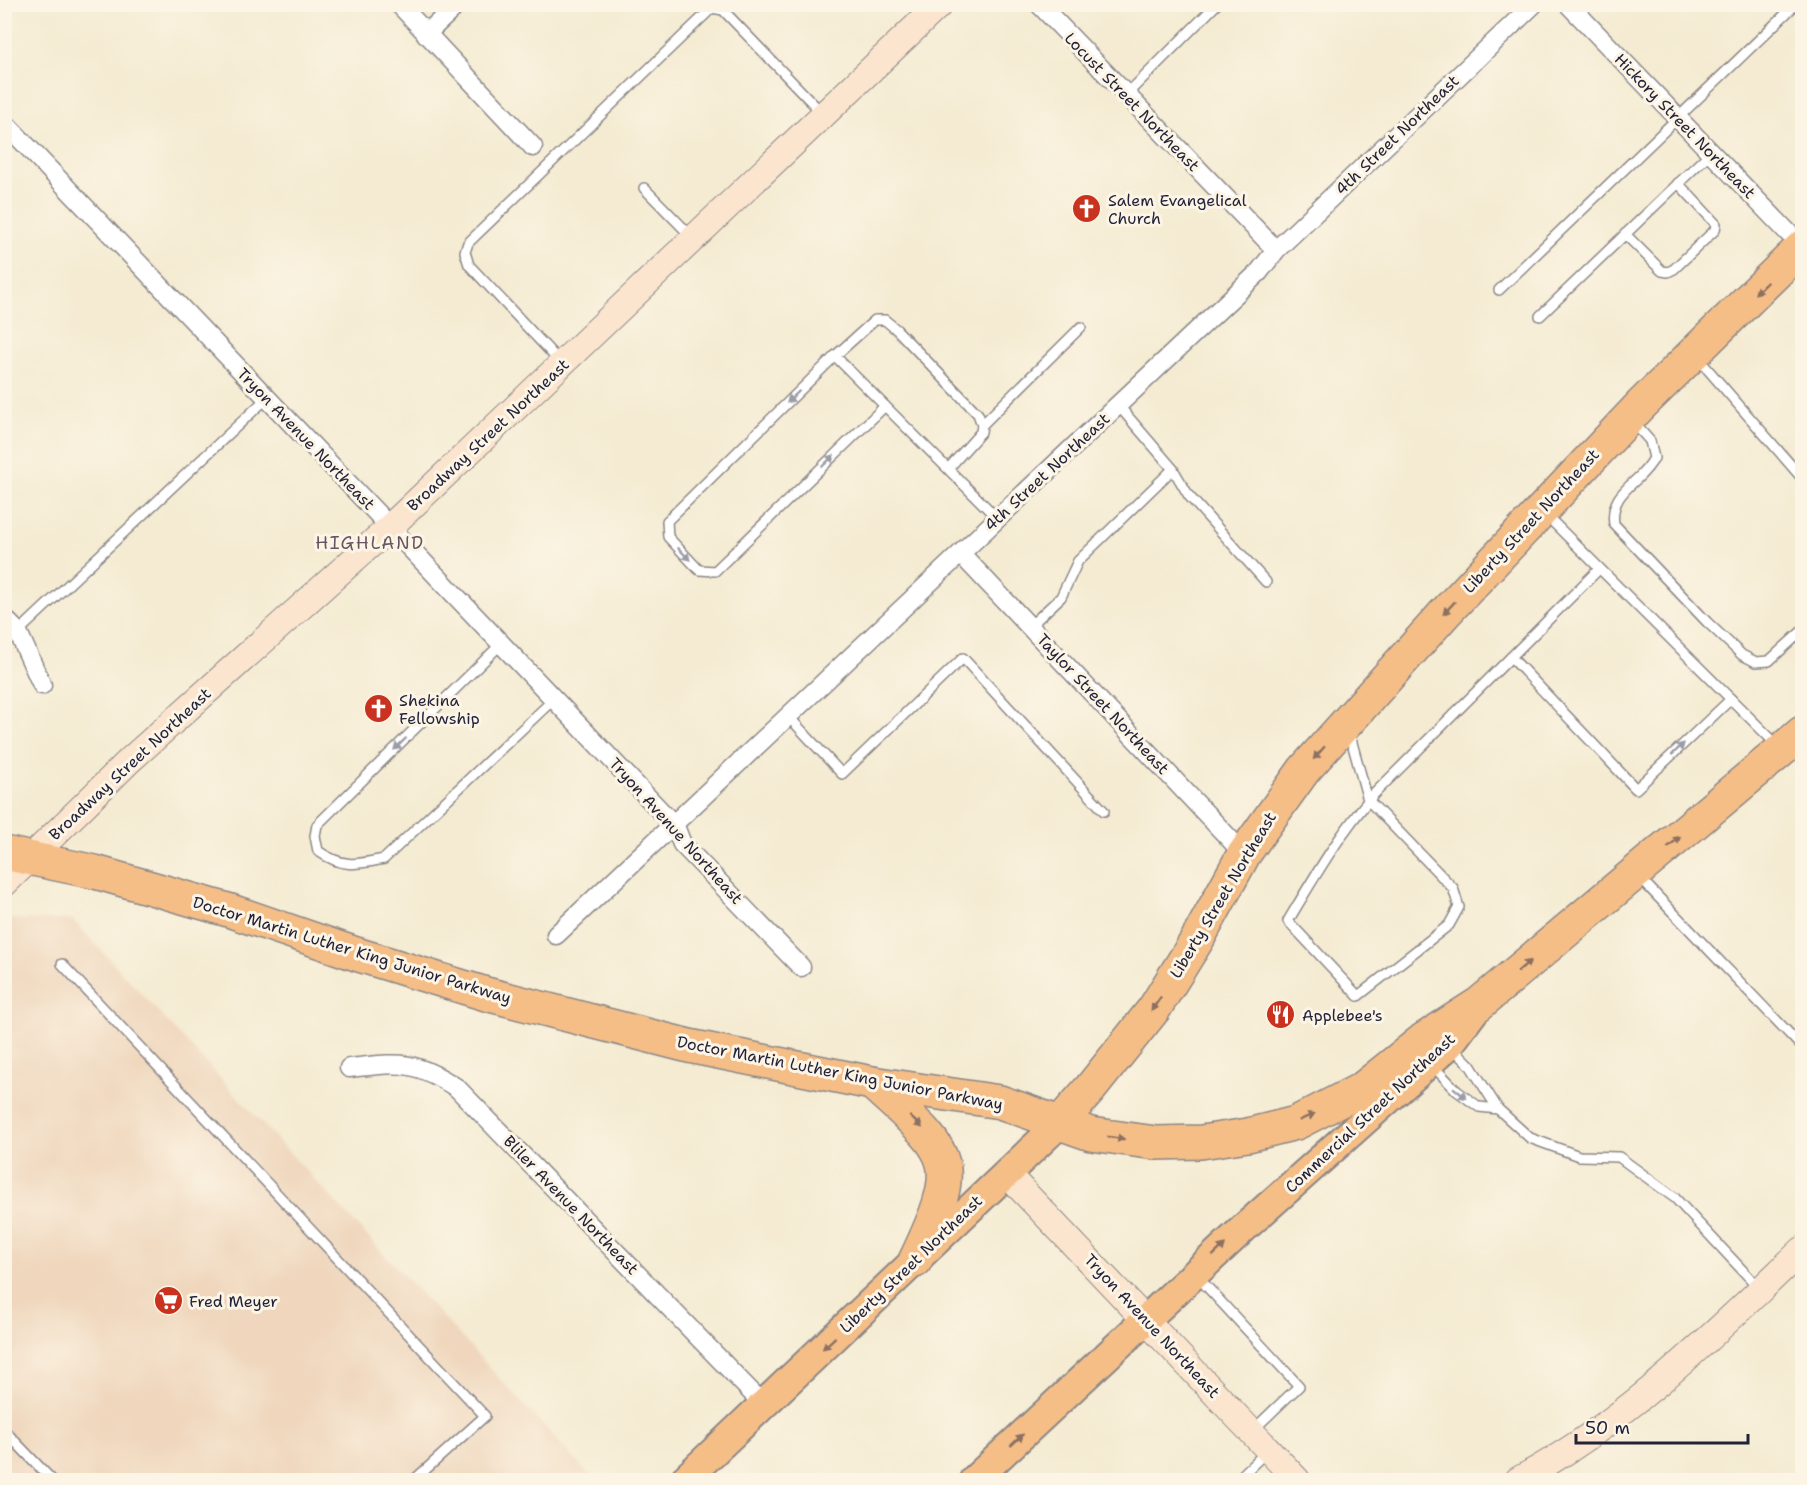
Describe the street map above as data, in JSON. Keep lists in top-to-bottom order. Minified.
{"streets":{"highway":["Liberty Street Northeast","Doctor Martin Luther King Junior Parkway","Commercial Street Northeast"],"main road":["Broadway Street Northeast","Tryon Avenue Northeast"],"street":["Locust Street Northeast","Hickory Street Northeast","4th Street Northeast","Taylor Street Northeast","Bliler Avenue Northeast"]},"crossings":[["Locust Street Northeast","4th Street Northeast"],["Hickory Street Northeast","Liberty Street Northeast"],["4th Street Northeast","Tryon Avenue Northeast"],["4th Street Northeast","Taylor Street Northeast"],["Broadway Street Northeast","Tryon Avenue Northeast"],["Broadway Street Northeast","Doctor Martin Luther King Junior Parkway"],["Tryon Avenue Northeast","Liberty Street Northeast"],["Tryon Avenue Northeast","Commercial Street Northeast"],["Liberty Street Northeast","Taylor Street Northeast"],["Liberty Street Northeast","Doctor Martin Luther King Junior Parkway"],["Liberty Street Northeast","Bliler Avenue Northeast"],["Doctor Martin Luther King Junior Parkway","Commercial Street Northeast"]],"one_way":["Liberty Street Northeast","Commercial Street Northeast"],"districts":["HIGHLAND"],"places":{"church":["Salem Evangelical Church","Shekina Fellowship"],"restaurant":["Applebee's"],"supermarket":["Fred Meyer"]},"scale_bar":"50 m"}
